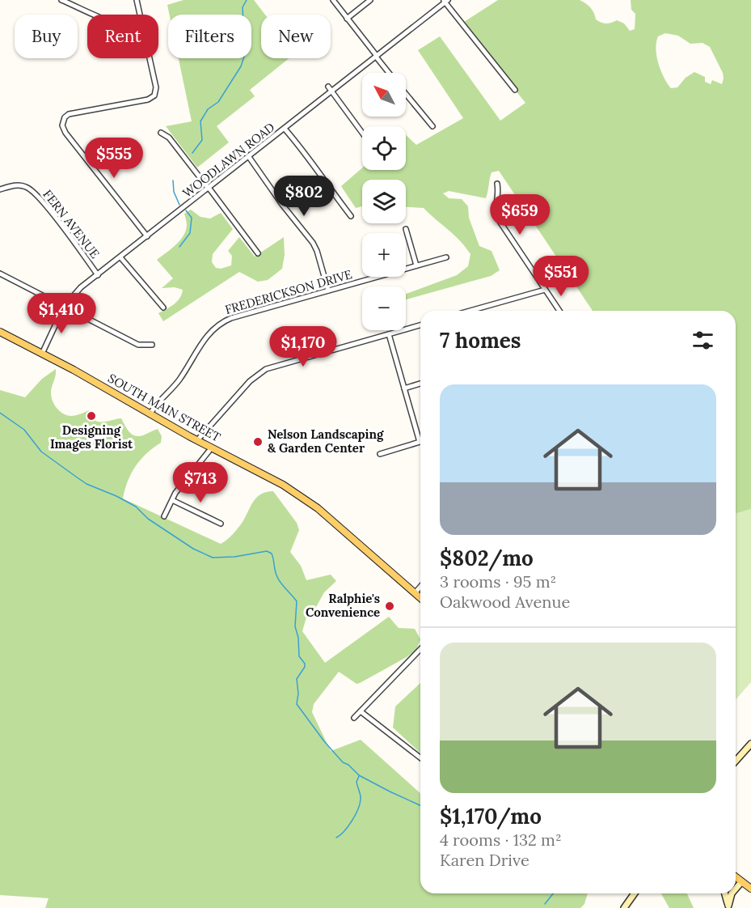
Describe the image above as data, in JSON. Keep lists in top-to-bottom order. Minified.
{"streets":{"main road":["SOUTH MAIN STREET"],"street":["WOODLAWN ROAD","FERN AVENUE","FREDERICKSON DRIVE"]},"crossings":[["WOODLAWN ROAD","FERN AVENUE"],["WOODLAWN ROAD","SOUTH MAIN STREET"],["FREDERICKSON DRIVE","SOUTH MAIN STREET"]],"places":["Designing Images Florist","Nelson Landscaping & Garden Center","Ralphie's Convenience"],"north":"top left","page":{"chip":["Buy","Rent","Filters","New"],"map_buttons":["+","−"],"price":["$555","$802","$659","$551","$1,410","$1,170","$713"],"heading":"7 homes","list":[{"name":"$802/mo","note":"3 rooms · 95 m² · Oakwood Avenue"},{"name":"$1,170/mo","note":"4 rooms · 132 m² · Karen Drive"}]}}
